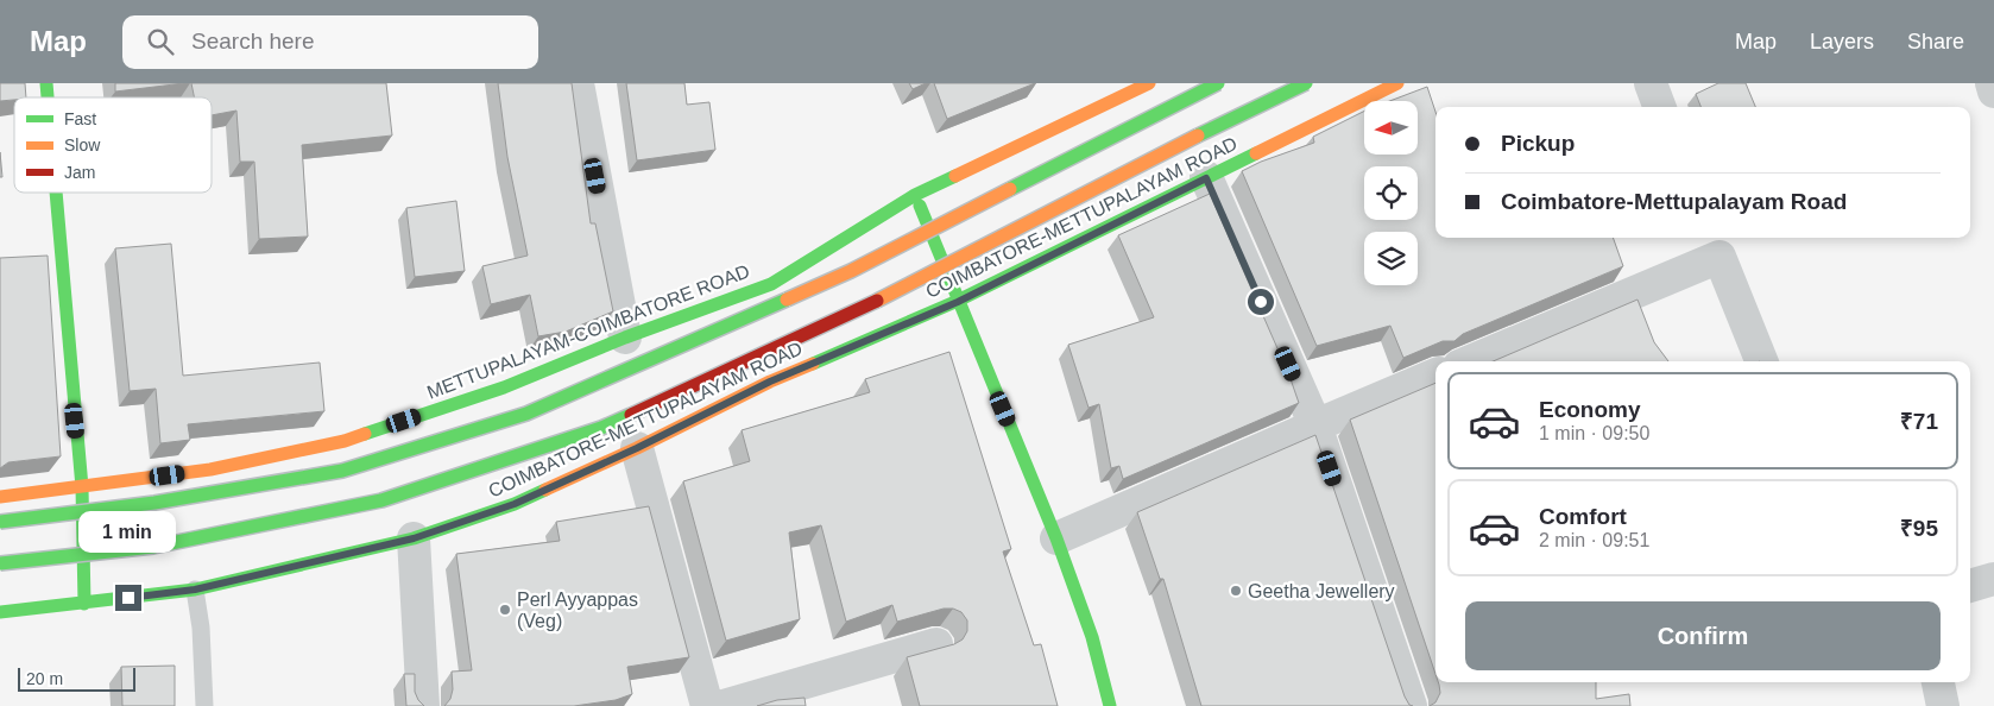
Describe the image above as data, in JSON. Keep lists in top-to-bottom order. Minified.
{"streets":{"main road":["COIMBATORE-METTUPALAYAM ROAD","METTUPALAYAM-COIMBATORE ROAD"]},"places":["Geetha Jewellery","Perl Ayyappas (Veg)"],"legend":["Fast","Slow","Jam"],"scale_bar":"20 m","north":"left","page":{"header":"Map","search":"Search here","nav":["Map","Layers","Share"],"banner":["Pickup","Coimbatore-Mettupalayam Road"],"list":[{"name":"Economy","note":"1 min · 09:50","value":"₹71"},{"name":"Comfort","note":"2 min · 09:51","value":"₹95"}],"bubble":"1 min","buttons":"Confirm","scale":"20 m"}}
